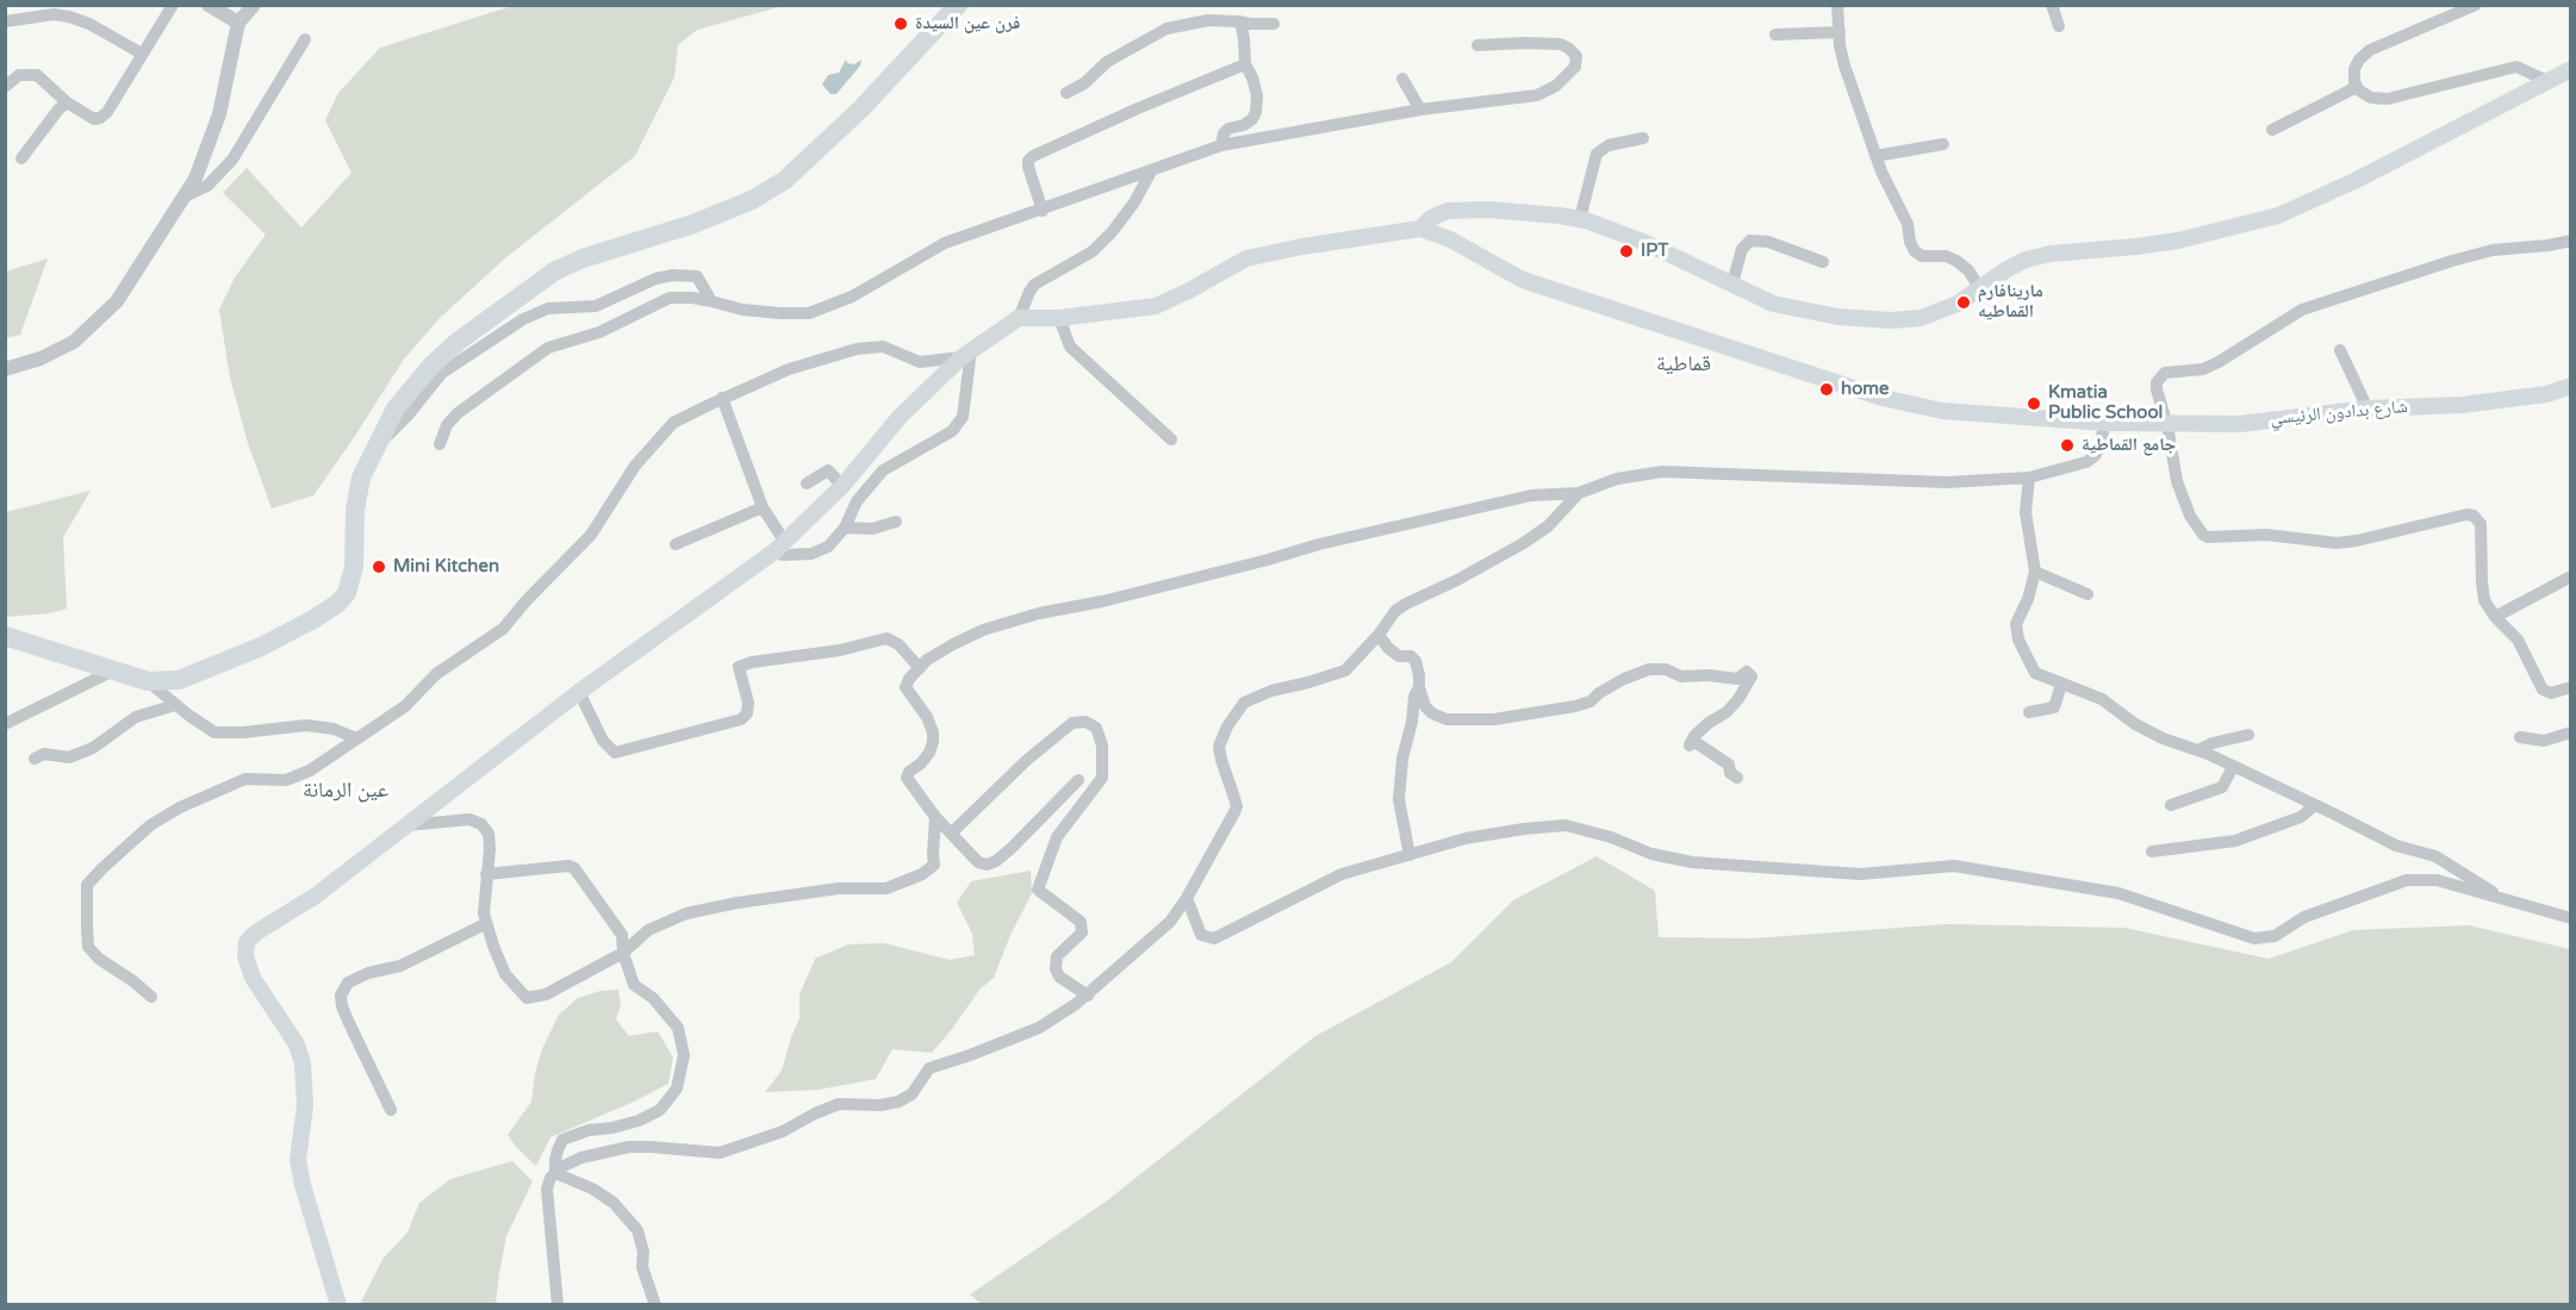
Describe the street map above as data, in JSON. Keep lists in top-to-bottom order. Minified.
{"streets":{"main road":["شارع بدادون الرئيسي"]},"districts":["قماطية","عين الرمانة"],"places":["فرن عين السيدة","IPT","مارينافارم القماطيه","home","Kmatia Public School","جامع القماطية","Mini Kitchen"]}
